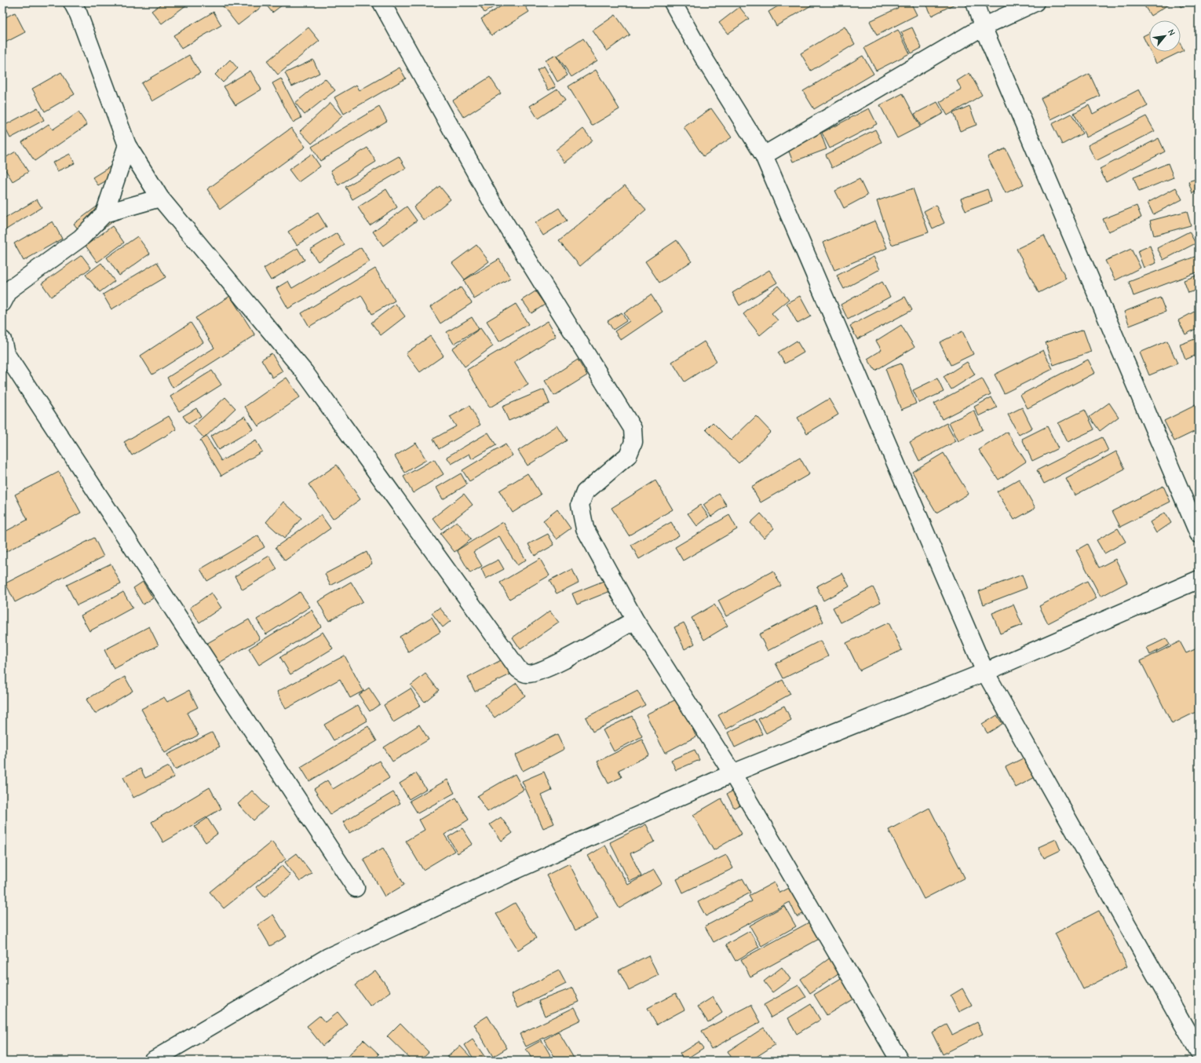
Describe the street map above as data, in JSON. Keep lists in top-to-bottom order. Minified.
{"north":"top right"}
